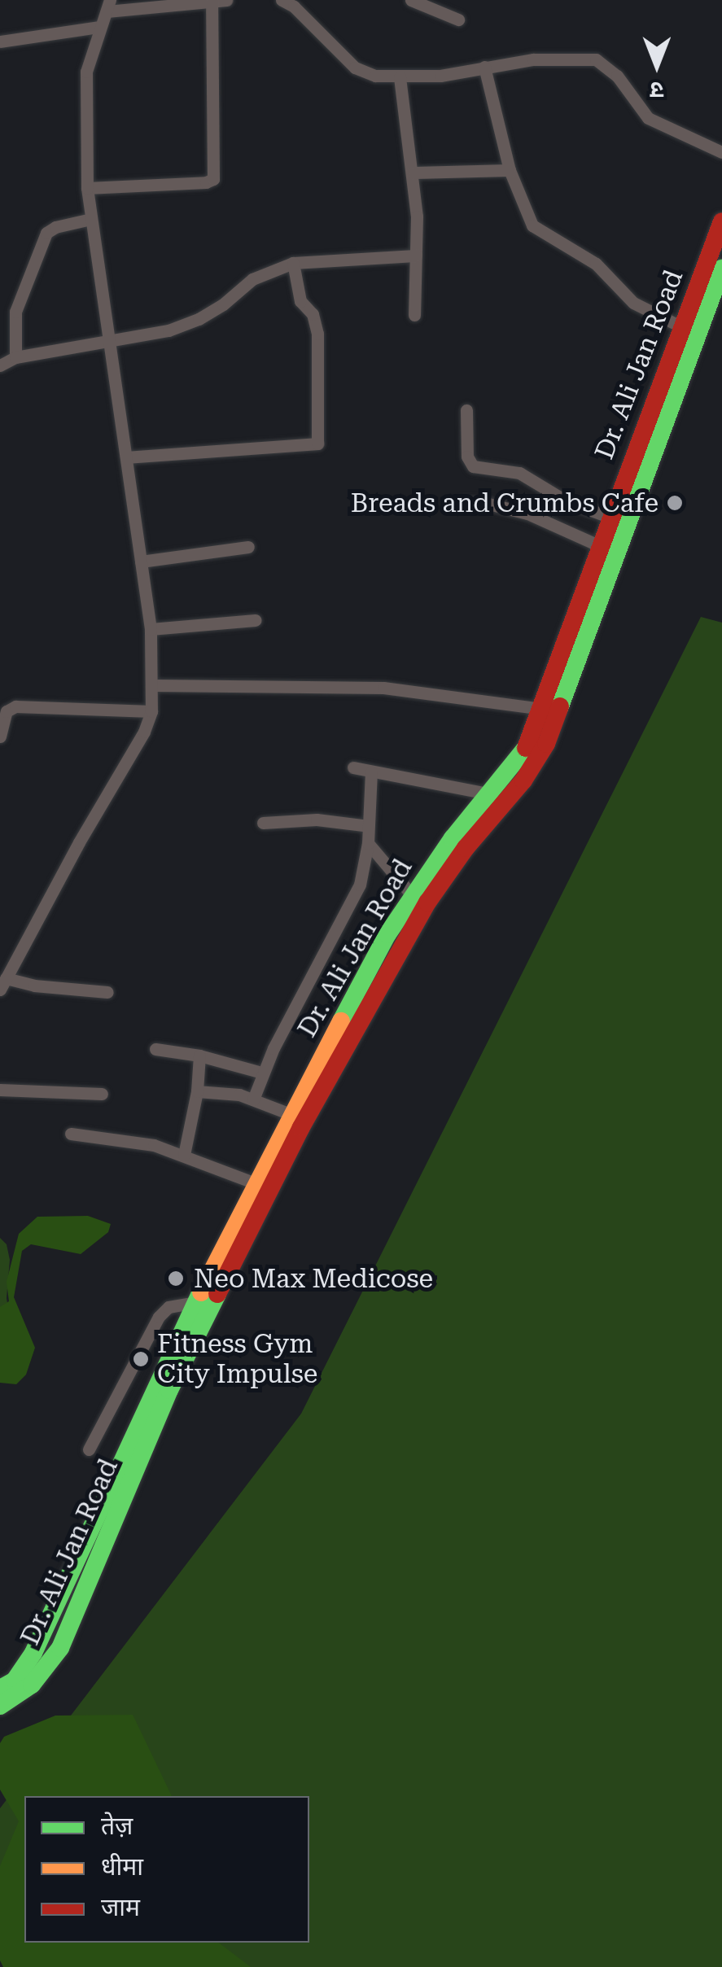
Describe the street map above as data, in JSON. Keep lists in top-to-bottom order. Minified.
{"streets":{"main road":["Dr. Ali Jan Road"]},"places":["Breads and Crumbs Cafe","Neo Max Medicose","Fitness Gym City Impulse"],"legend":["तेज़","धीमा","जाम"],"north":"bottom"}
